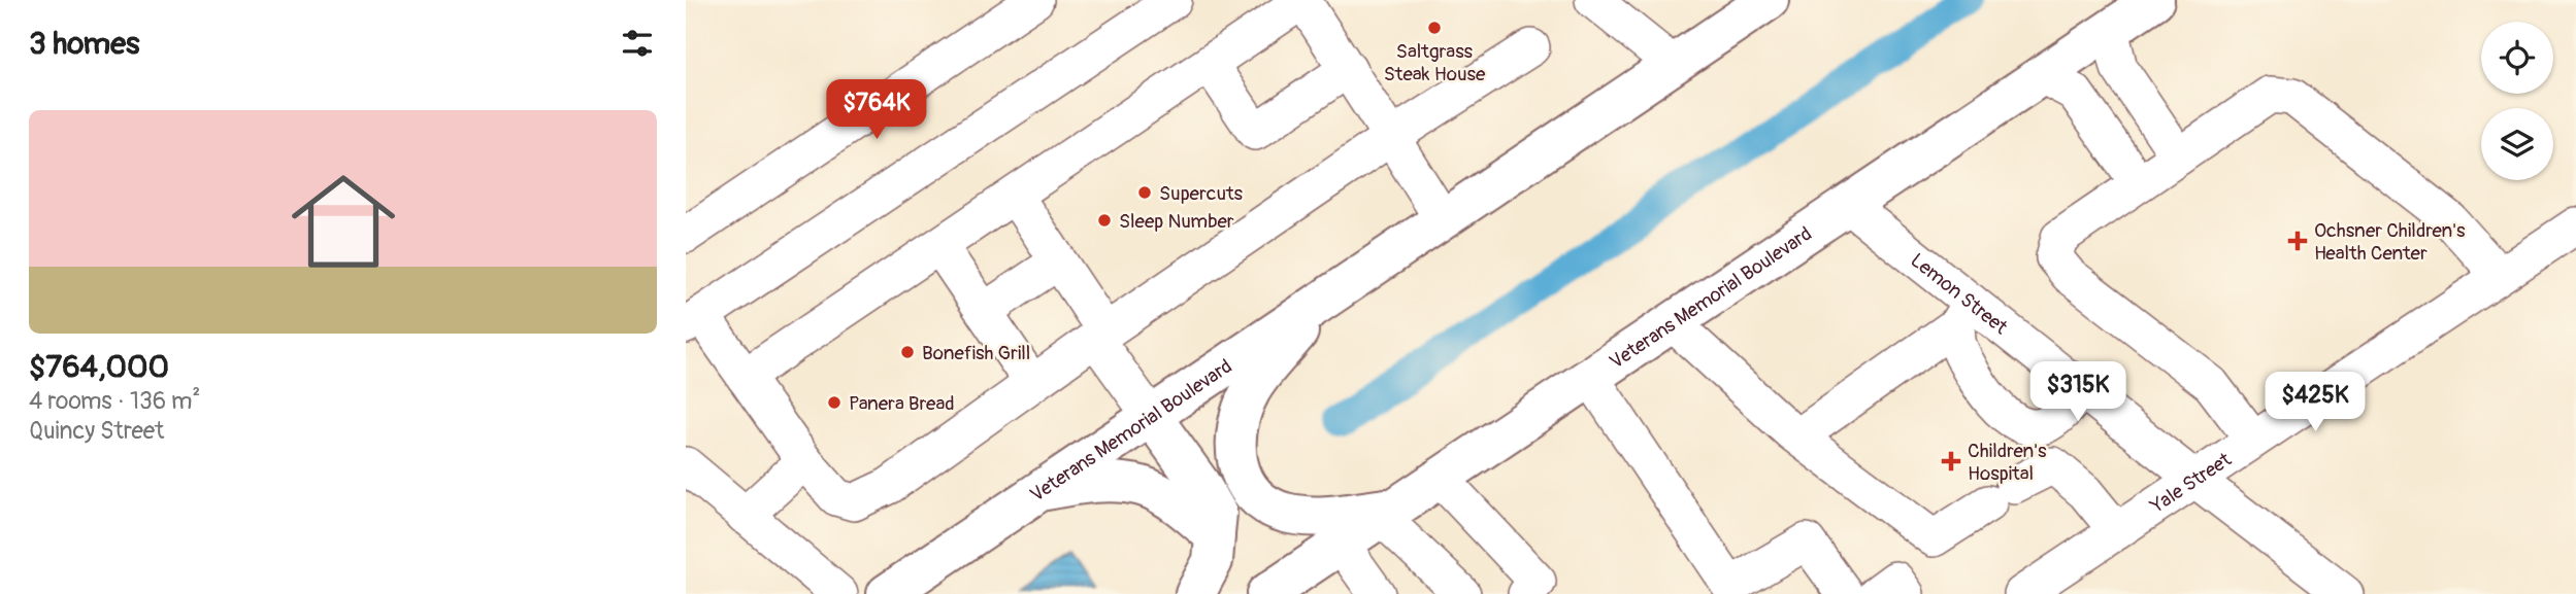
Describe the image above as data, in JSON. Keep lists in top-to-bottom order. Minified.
{"streets":{"main road":["Veterans Memorial Boulevard"],"street":["Lemon Street","Yale Street"]},"crossings":[["Lemon Street","Veterans Memorial Boulevard"],["Lemon Street","Yale Street"]],"places":{"other":["Saltgrass Steak House","Supercuts","Sleep Number","Bonefish Grill","Panera Bread"],"health":["Ochsner Children's Health Center","Children's Hospital"]},"page":{"heading":"3 homes","price":["$764K","$315K","$425K"],"list":[{"name":"$764,000","note":"4 rooms · 136 m² · Quincy Street"}]}}
